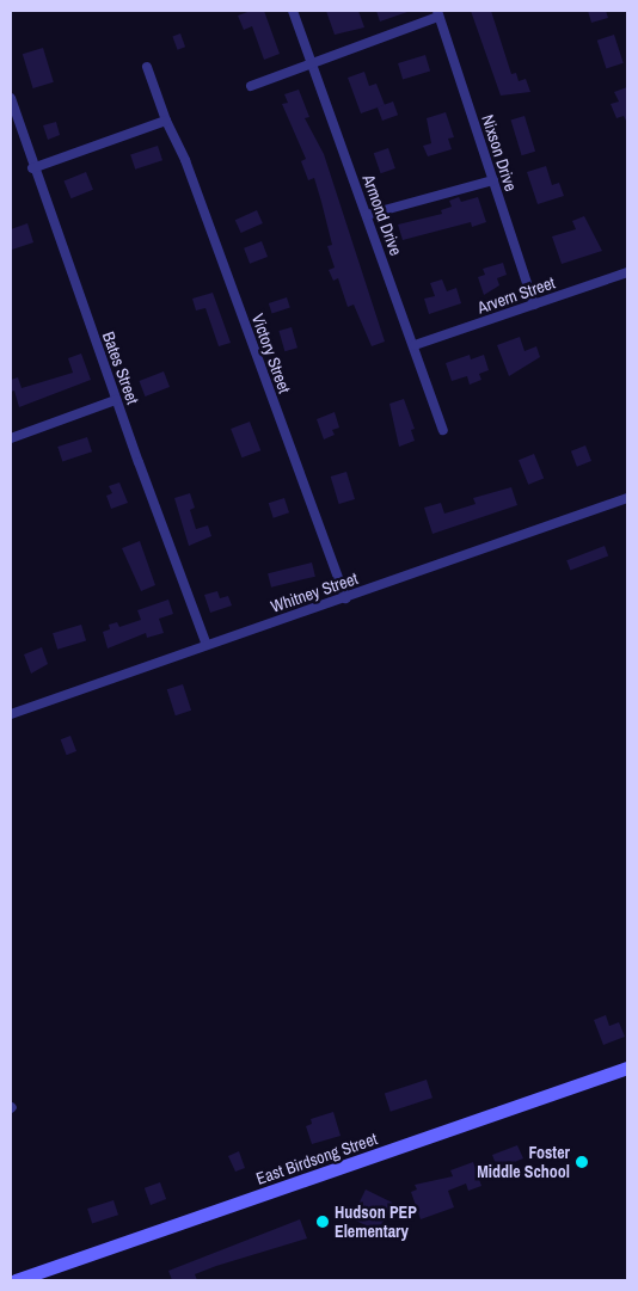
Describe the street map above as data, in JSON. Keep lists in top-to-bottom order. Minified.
{"streets":{"street":["Nixson Drive","Armond Drive","Arvern Street","Victory Street","Bates Street","Whitney Street","East Birdsong Street"]},"crossings":[["Nixson Drive","Arvern Street"],["Armond Drive","Arvern Street"],["Victory Street","Whitney Street"],["Bates Street","Whitney Street"]],"places":["Foster Middle School","Hudson PEP Elementary"]}
